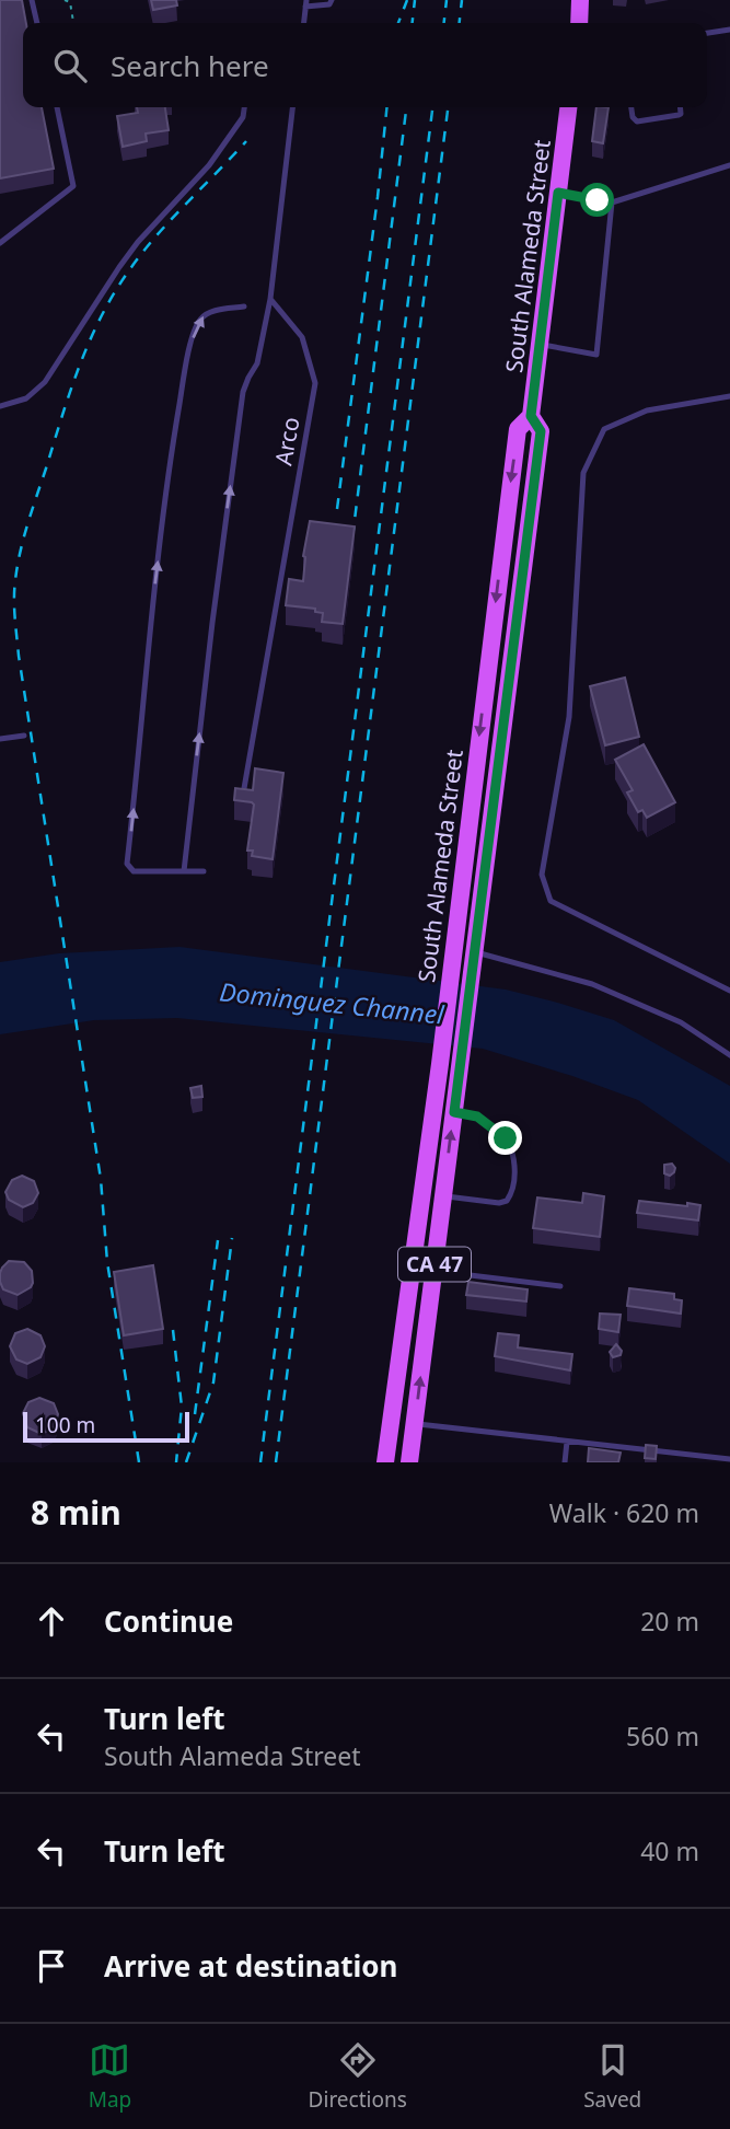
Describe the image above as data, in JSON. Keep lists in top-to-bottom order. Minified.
{"streets":{"main road":["South Alameda Street","CA 47"],"lane":["Arco"]},"water":["Dominguez Channel"],"scale_bar":"100 m","page":{"search":"Search here","scale":"100 m","heading":["8 min","Walk · 620 m"],"list":[["Continue","20 m"],["Turn left","South Alameda Street","560 m"],["Turn left","40 m"],"Arrive at destination"],"nav":["Map","Directions","Saved"]}}
